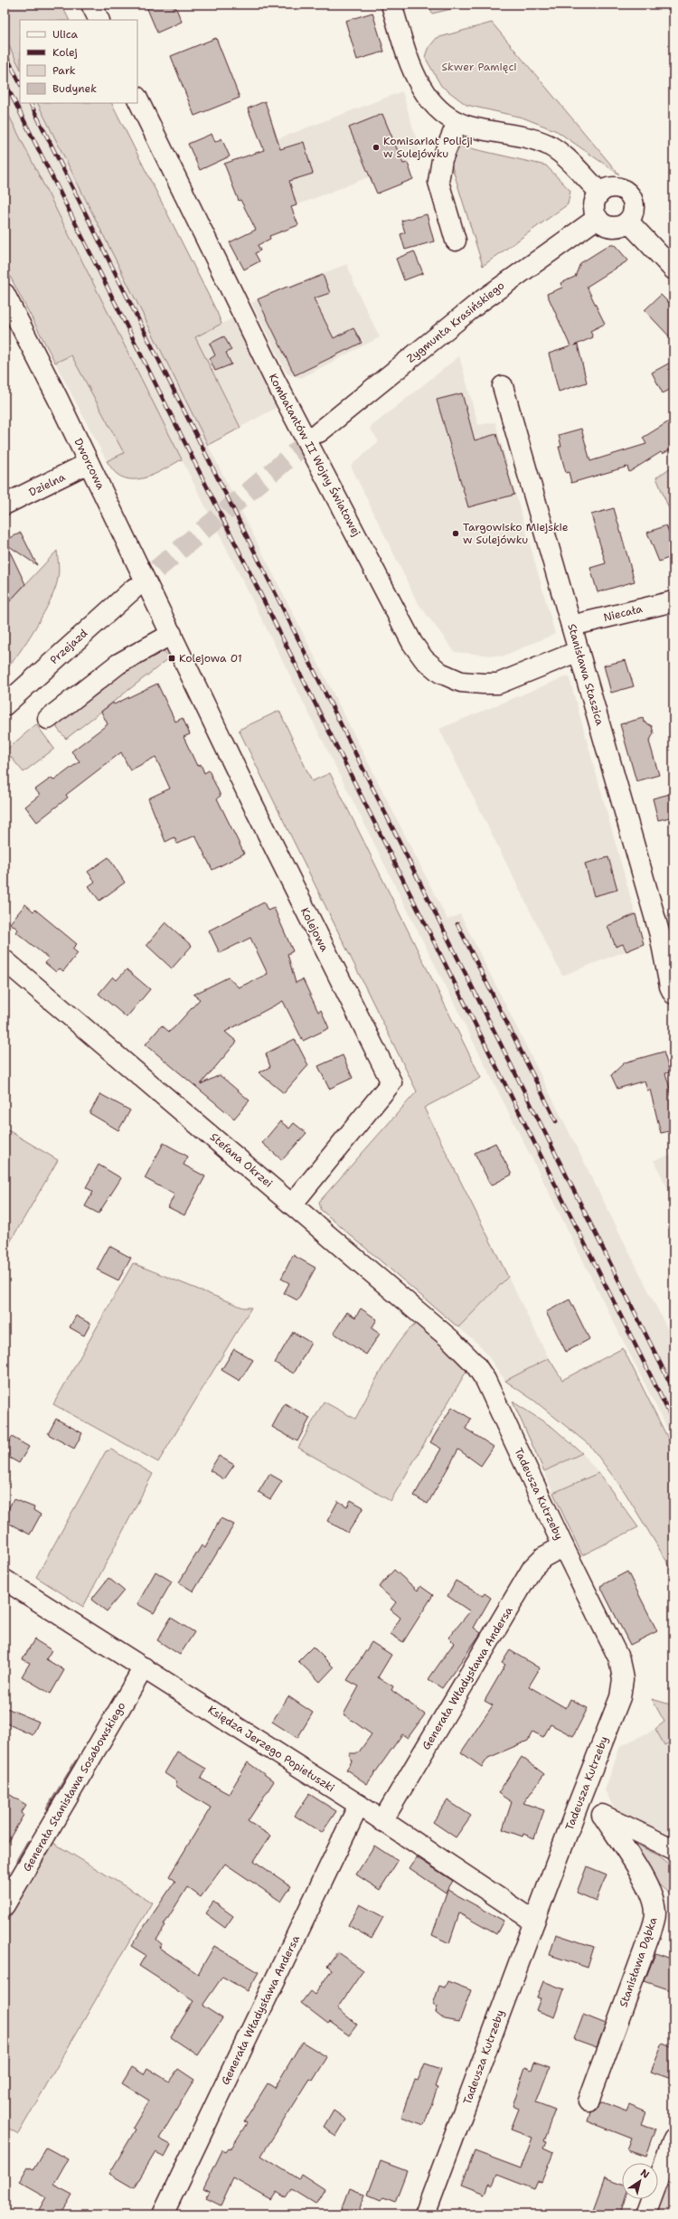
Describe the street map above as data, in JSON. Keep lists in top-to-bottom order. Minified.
{"streets":{"street":["Zygmunta Krasińskiego","Kombatantów II Wojny Światowej","Dworcowa","Dzielna","Niecała","Przejazd","Stanisława Staszica","Kolejowa","Stefana Okrzei","Tadeusza Kutrzeby","Generała Władysława Andersa","Księdza Jerzego Popiełuszki","Generała Stanisława Sosabowskiego","Stanisława Dąbka"]},"crossings":[["Kombatantów II Wojny Światowej","Stanisława Staszica"],["Dworcowa","Dzielna"],["Dworcowa","Kolejowa"],["Niecała","Stanisława Staszica"],["Kolejowa","Stefana Okrzei"],["Stefana Okrzei","Tadeusza Kutrzeby"],["Tadeusza Kutrzeby","Generała Władysława Andersa"],["Tadeusza Kutrzeby","Księdza Jerzego Popiełuszki"],["Generała Władysława Andersa","Księdza Jerzego Popiełuszki"],["Księdza Jerzego Popiełuszki","Generała Stanisława Sosabowskiego"]],"parks":["Skwer Pamięci"],"places":{"other":["Komisariat Policji w Sulejówku","Targowisko Miejskie w Sulejówku"],"transit":["Kolejowa 01"]},"legend":["Ulica","Kolej","Park","Budynek"],"north":"top right"}
